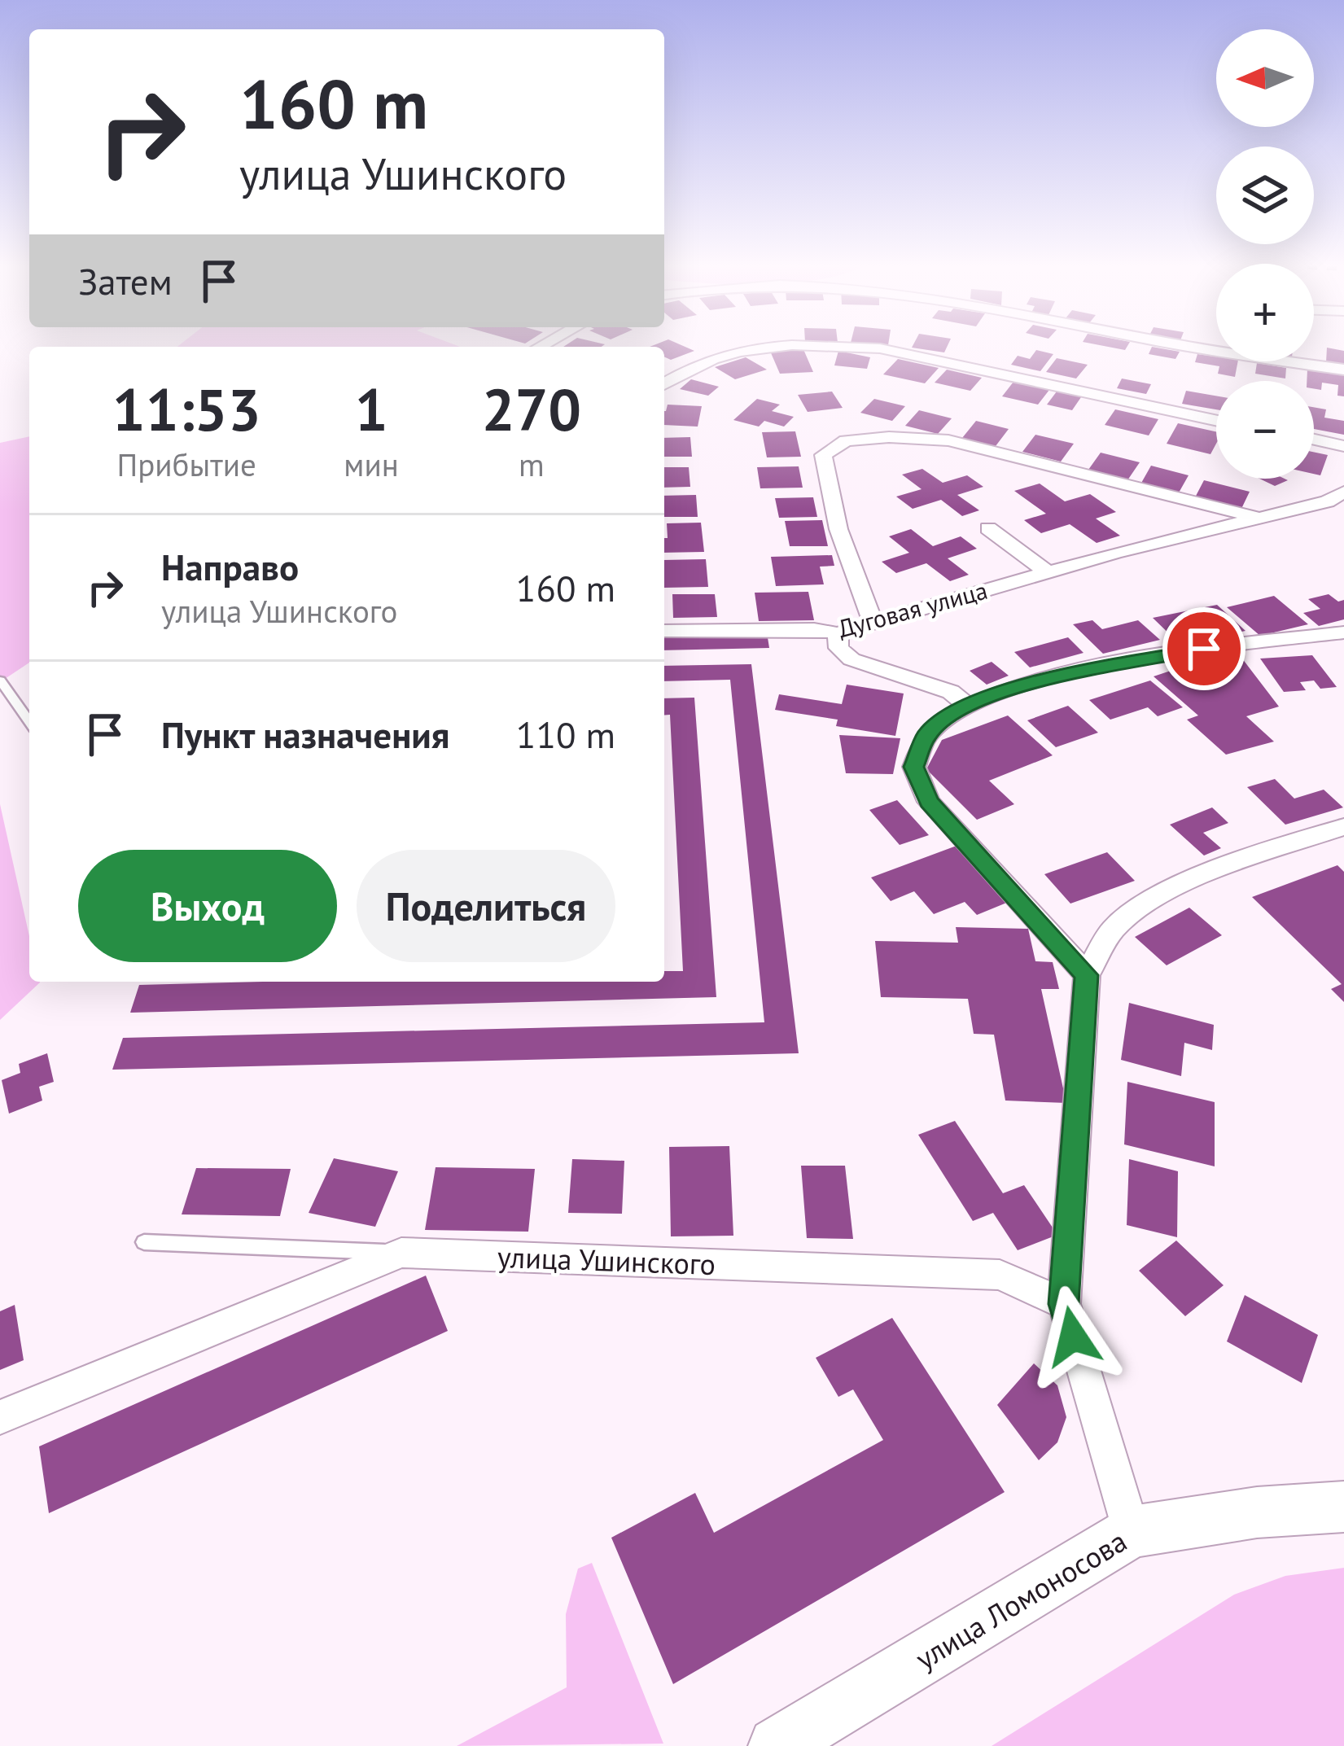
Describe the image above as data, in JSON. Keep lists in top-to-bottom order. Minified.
{"streets":{"main road":["улица Ломоносова"],"street":["Дуговая улица","улица Ушинского"]},"north":"left","page":{"map_buttons":["+","−"],"turn":["160 m","улица Ушинского"],"then":"Затем","eta":["11:53","Прибытие","1","мин","270","m"],"list":[{"name":"Направо","note":"улица Ушинского","value":"160 m"},{"name":"Пункт назначения","value":"110 m"}],"buttons":["Выход","Поделиться"]}}
